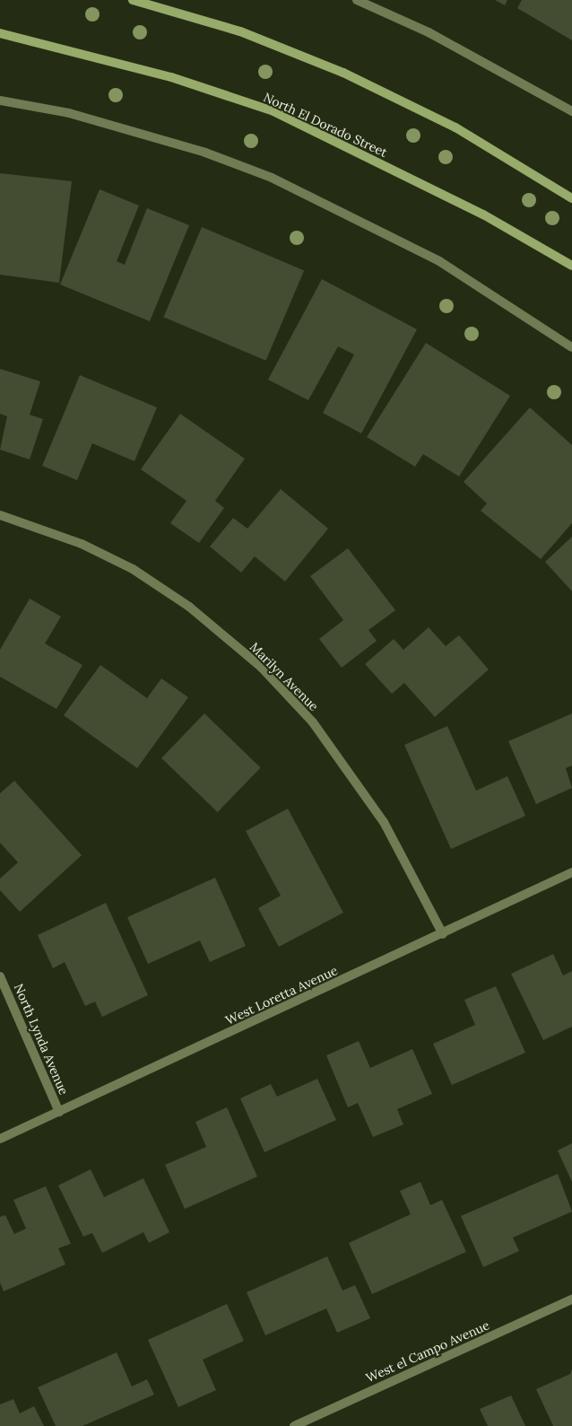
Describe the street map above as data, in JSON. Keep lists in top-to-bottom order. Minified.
{"streets":{"main road":["North El Dorado Street"],"street":["Marilyn Avenue","West Loretta Avenue","North Lynda Avenue","West el Campo Avenue"]},"crossings":[["Marilyn Avenue","West Loretta Avenue"],["West Loretta Avenue","North Lynda Avenue"]]}
